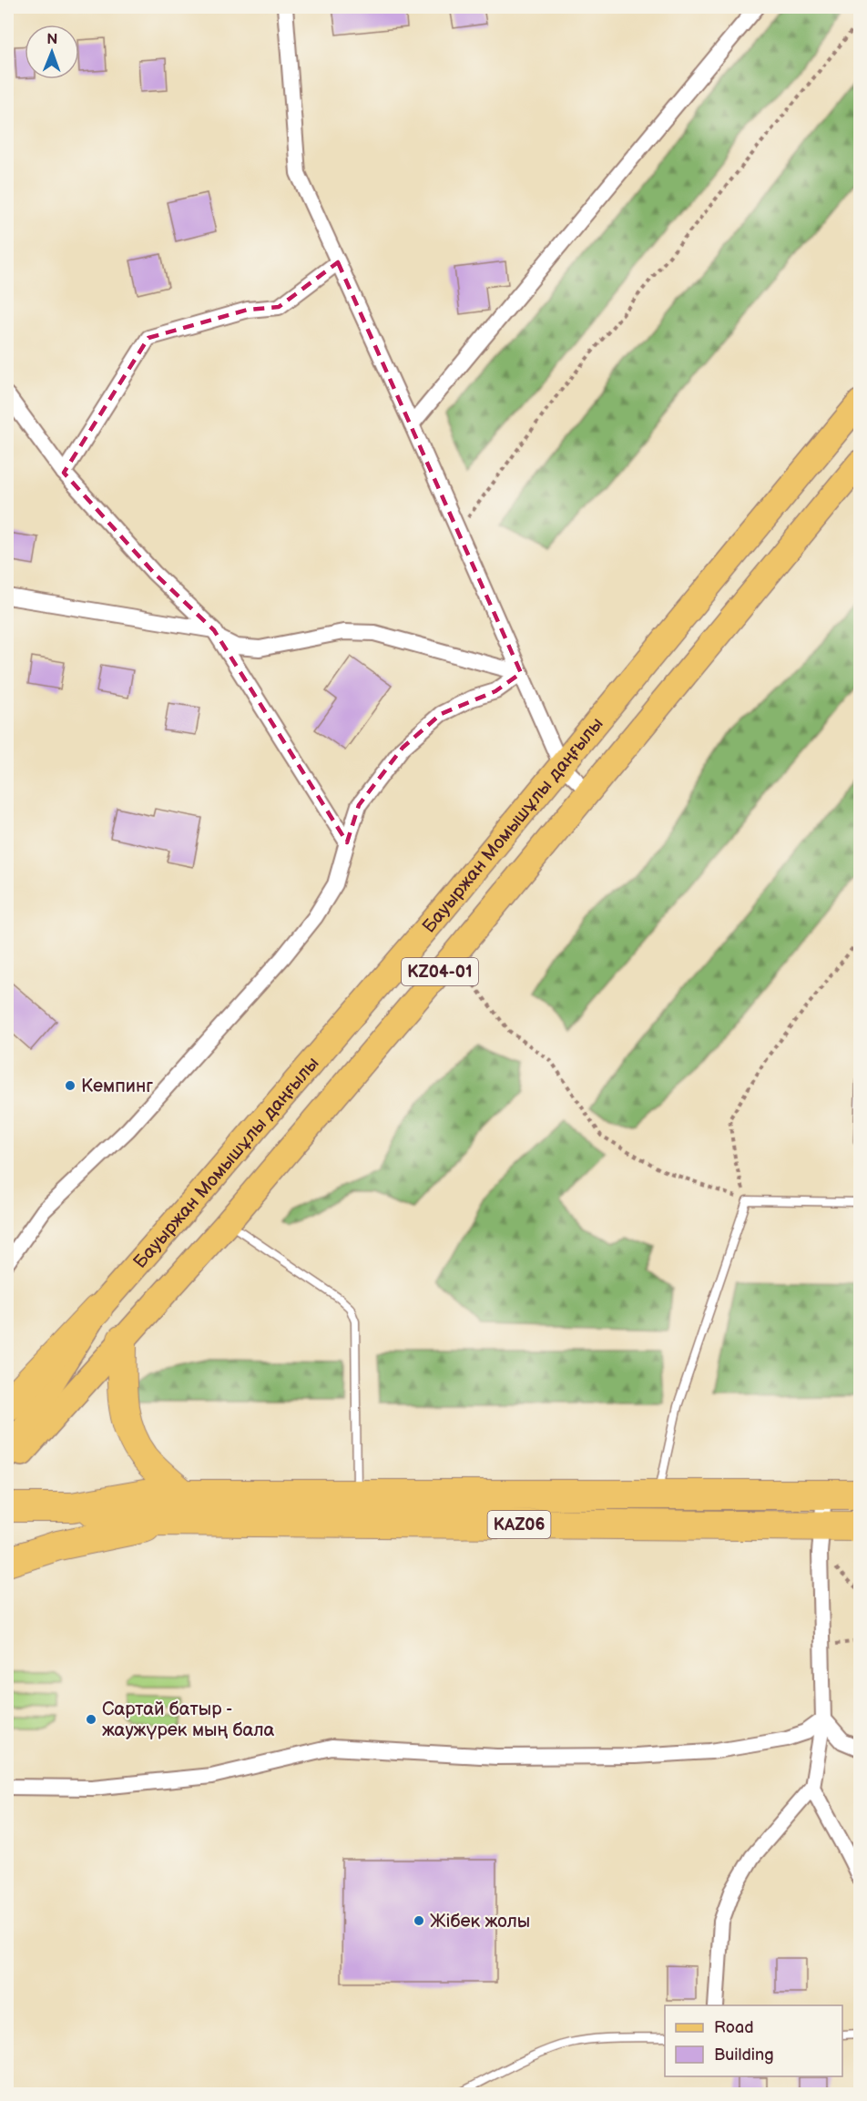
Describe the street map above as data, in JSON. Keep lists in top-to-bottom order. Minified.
{"streets":{"highway":["KZ04-01","KАZ06"],"main road":["Бауыржан Момышұлы даңғылы"]},"crossings":[["Бауыржан Момышұлы даңғылы","KZ04-01"]],"places":["Кемпинг","Сартай батыр - жаужүрек мың бала","Жібек жолы"],"legend":["Road","Building"],"north":"top"}
